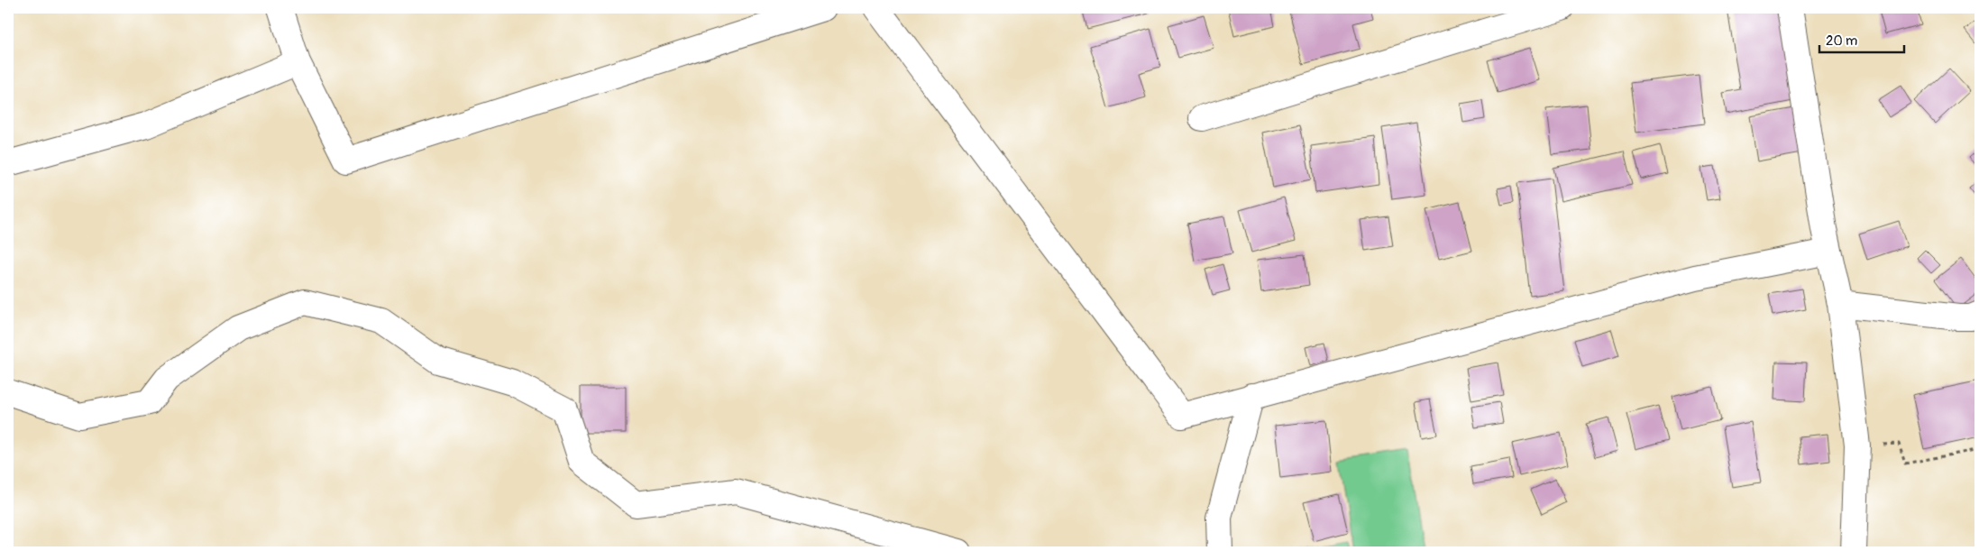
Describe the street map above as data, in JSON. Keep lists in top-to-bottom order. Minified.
{"scale_bar":"20 m"}
